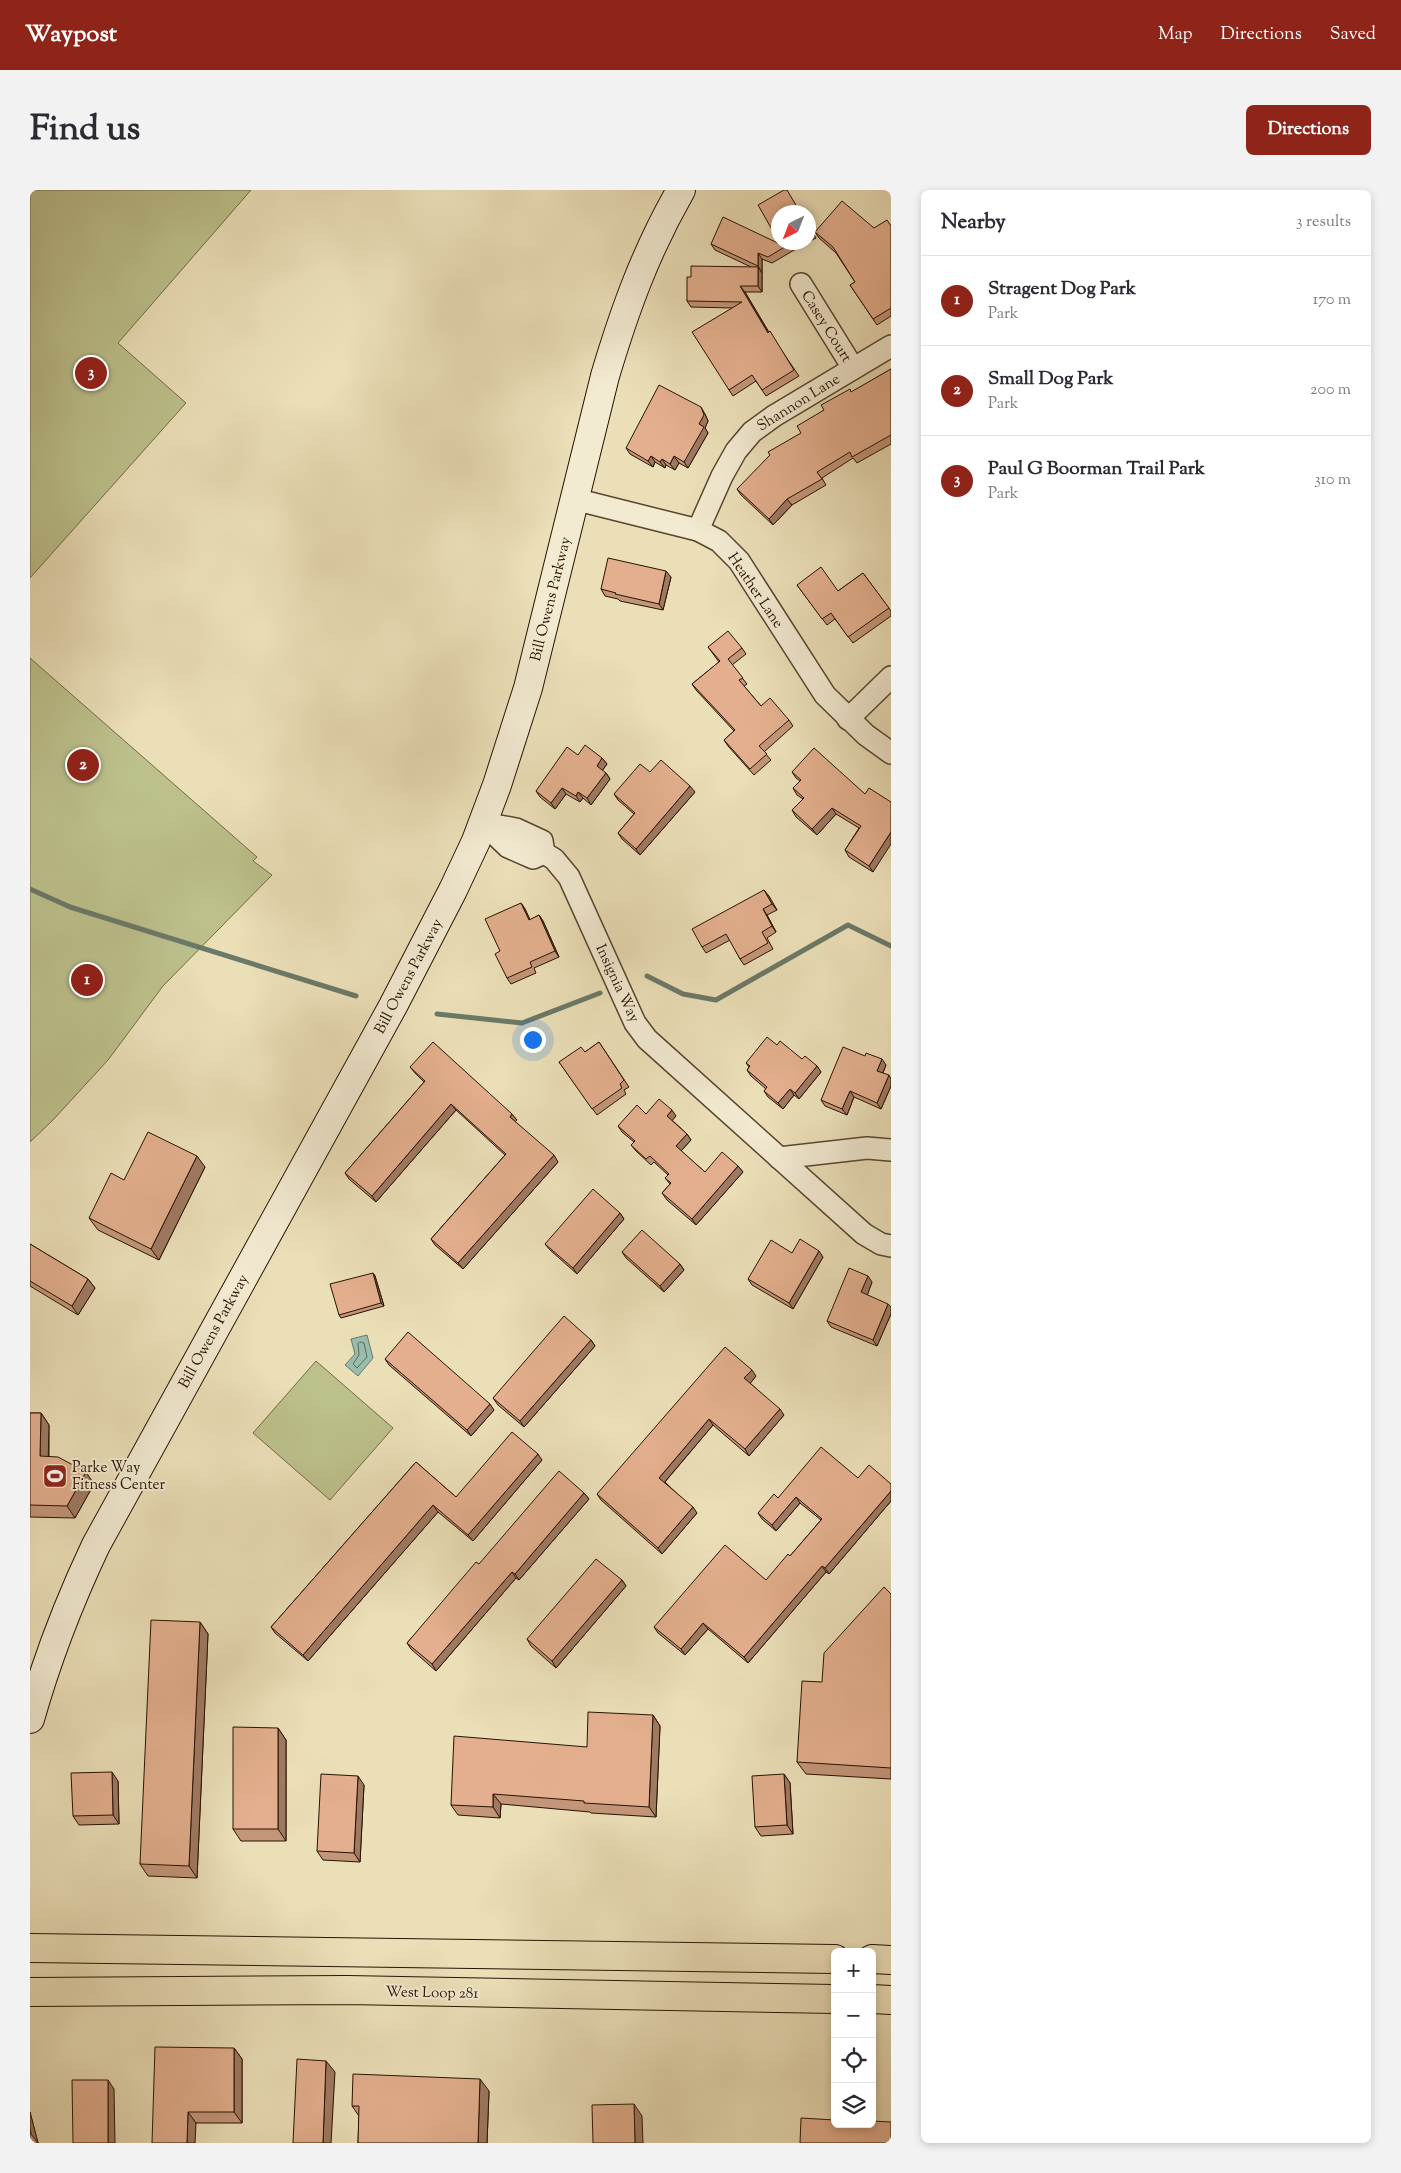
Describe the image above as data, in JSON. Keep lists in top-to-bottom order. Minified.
{"streets":{"highway":["West Loop 281"],"main road":["Bill Owens Parkway"],"street":["Casey Court","Shannon Lane","Heather Lane","Insignia Way"]},"crossings":[["Casey Court","Shannon Lane"],["Shannon Lane","Heather Lane"],["Heather Lane","Bill Owens Parkway"],["Bill Owens Parkway","Insignia Way"]],"places":{"sports":["Parke Way Fitness Center"]},"north":"bottom left","page":{"header":"Waypost","nav":["Map","Directions","Saved"],"title":"Find us","buttons":"Directions","heading":["Nearby","3 results"],"list":[{"mark":"1","name":"Stragent Dog Park","note":"Park","value":"170 m"},{"mark":"2","name":"Small Dog Park","note":"Park","value":"200 m"},{"mark":"3","name":"Paul G Boorman Trail Park","note":"Park","value":"310 m"}],"pins":["3","2","1"],"map_buttons":["+","−"]}}
